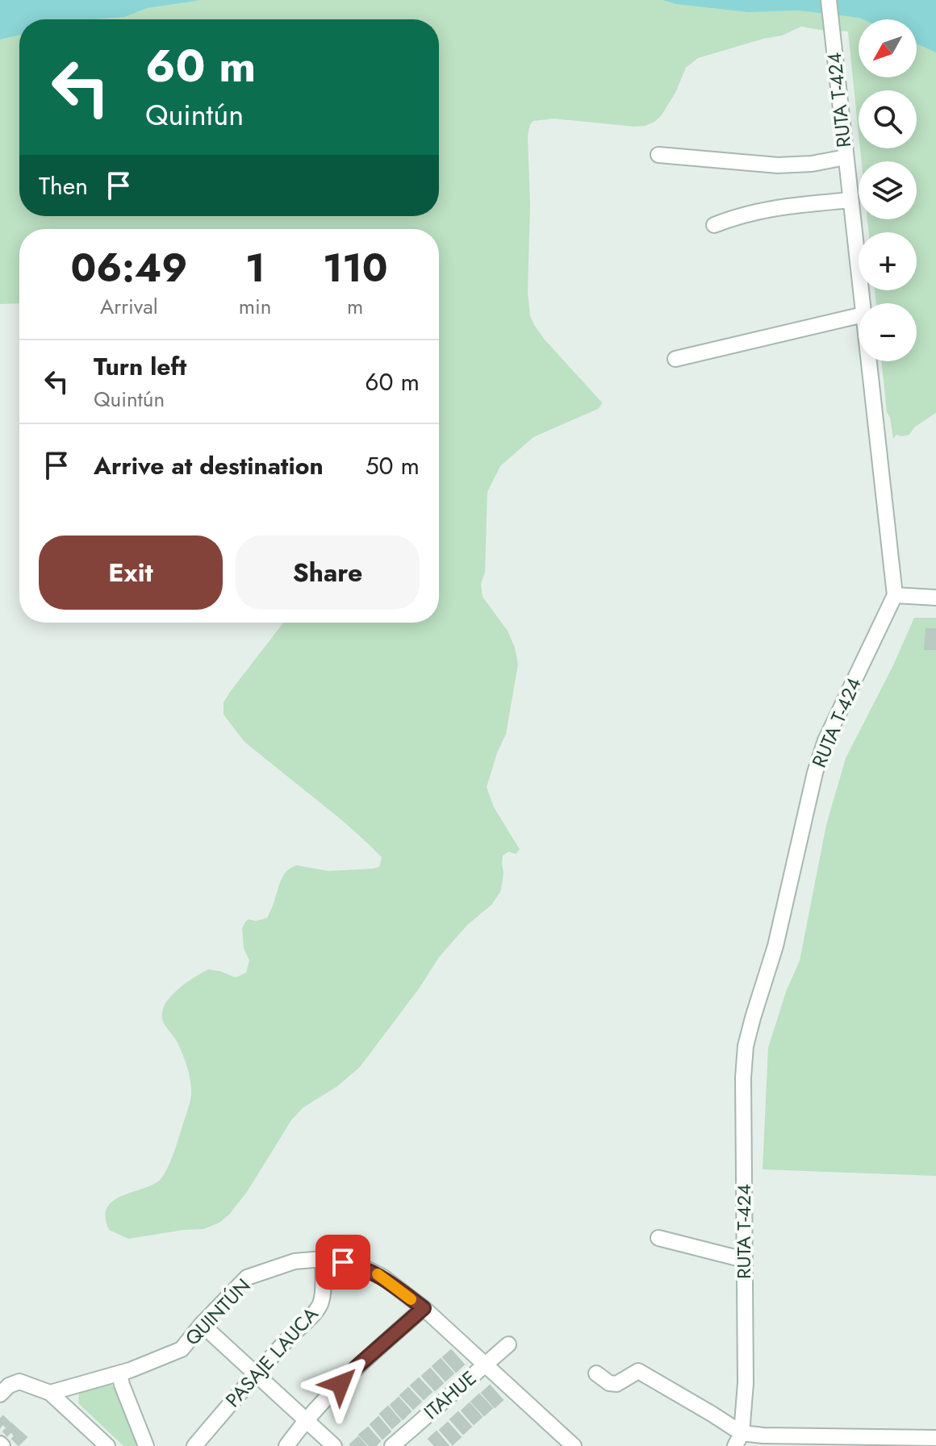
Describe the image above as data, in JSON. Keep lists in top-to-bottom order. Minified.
{"streets":{"street":["RUTA T-424","QUINTÚN","PASAJE LAUCA","ITAHUE"]},"crossings":[["QUINTÚN","PASAJE LAUCA"],["QUINTÚN","ITAHUE"]],"north":"bottom left","page":{"map_buttons":["+","−"],"turn":["60 m","Quintún"],"then":"Then","eta":["06:49","Arrival","1","min","110","m"],"list":[{"name":"Turn left","note":"Quintún","value":"60 m"},{"name":"Arrive at destination","value":"50 m"}],"buttons":["Exit","Share"]}}
